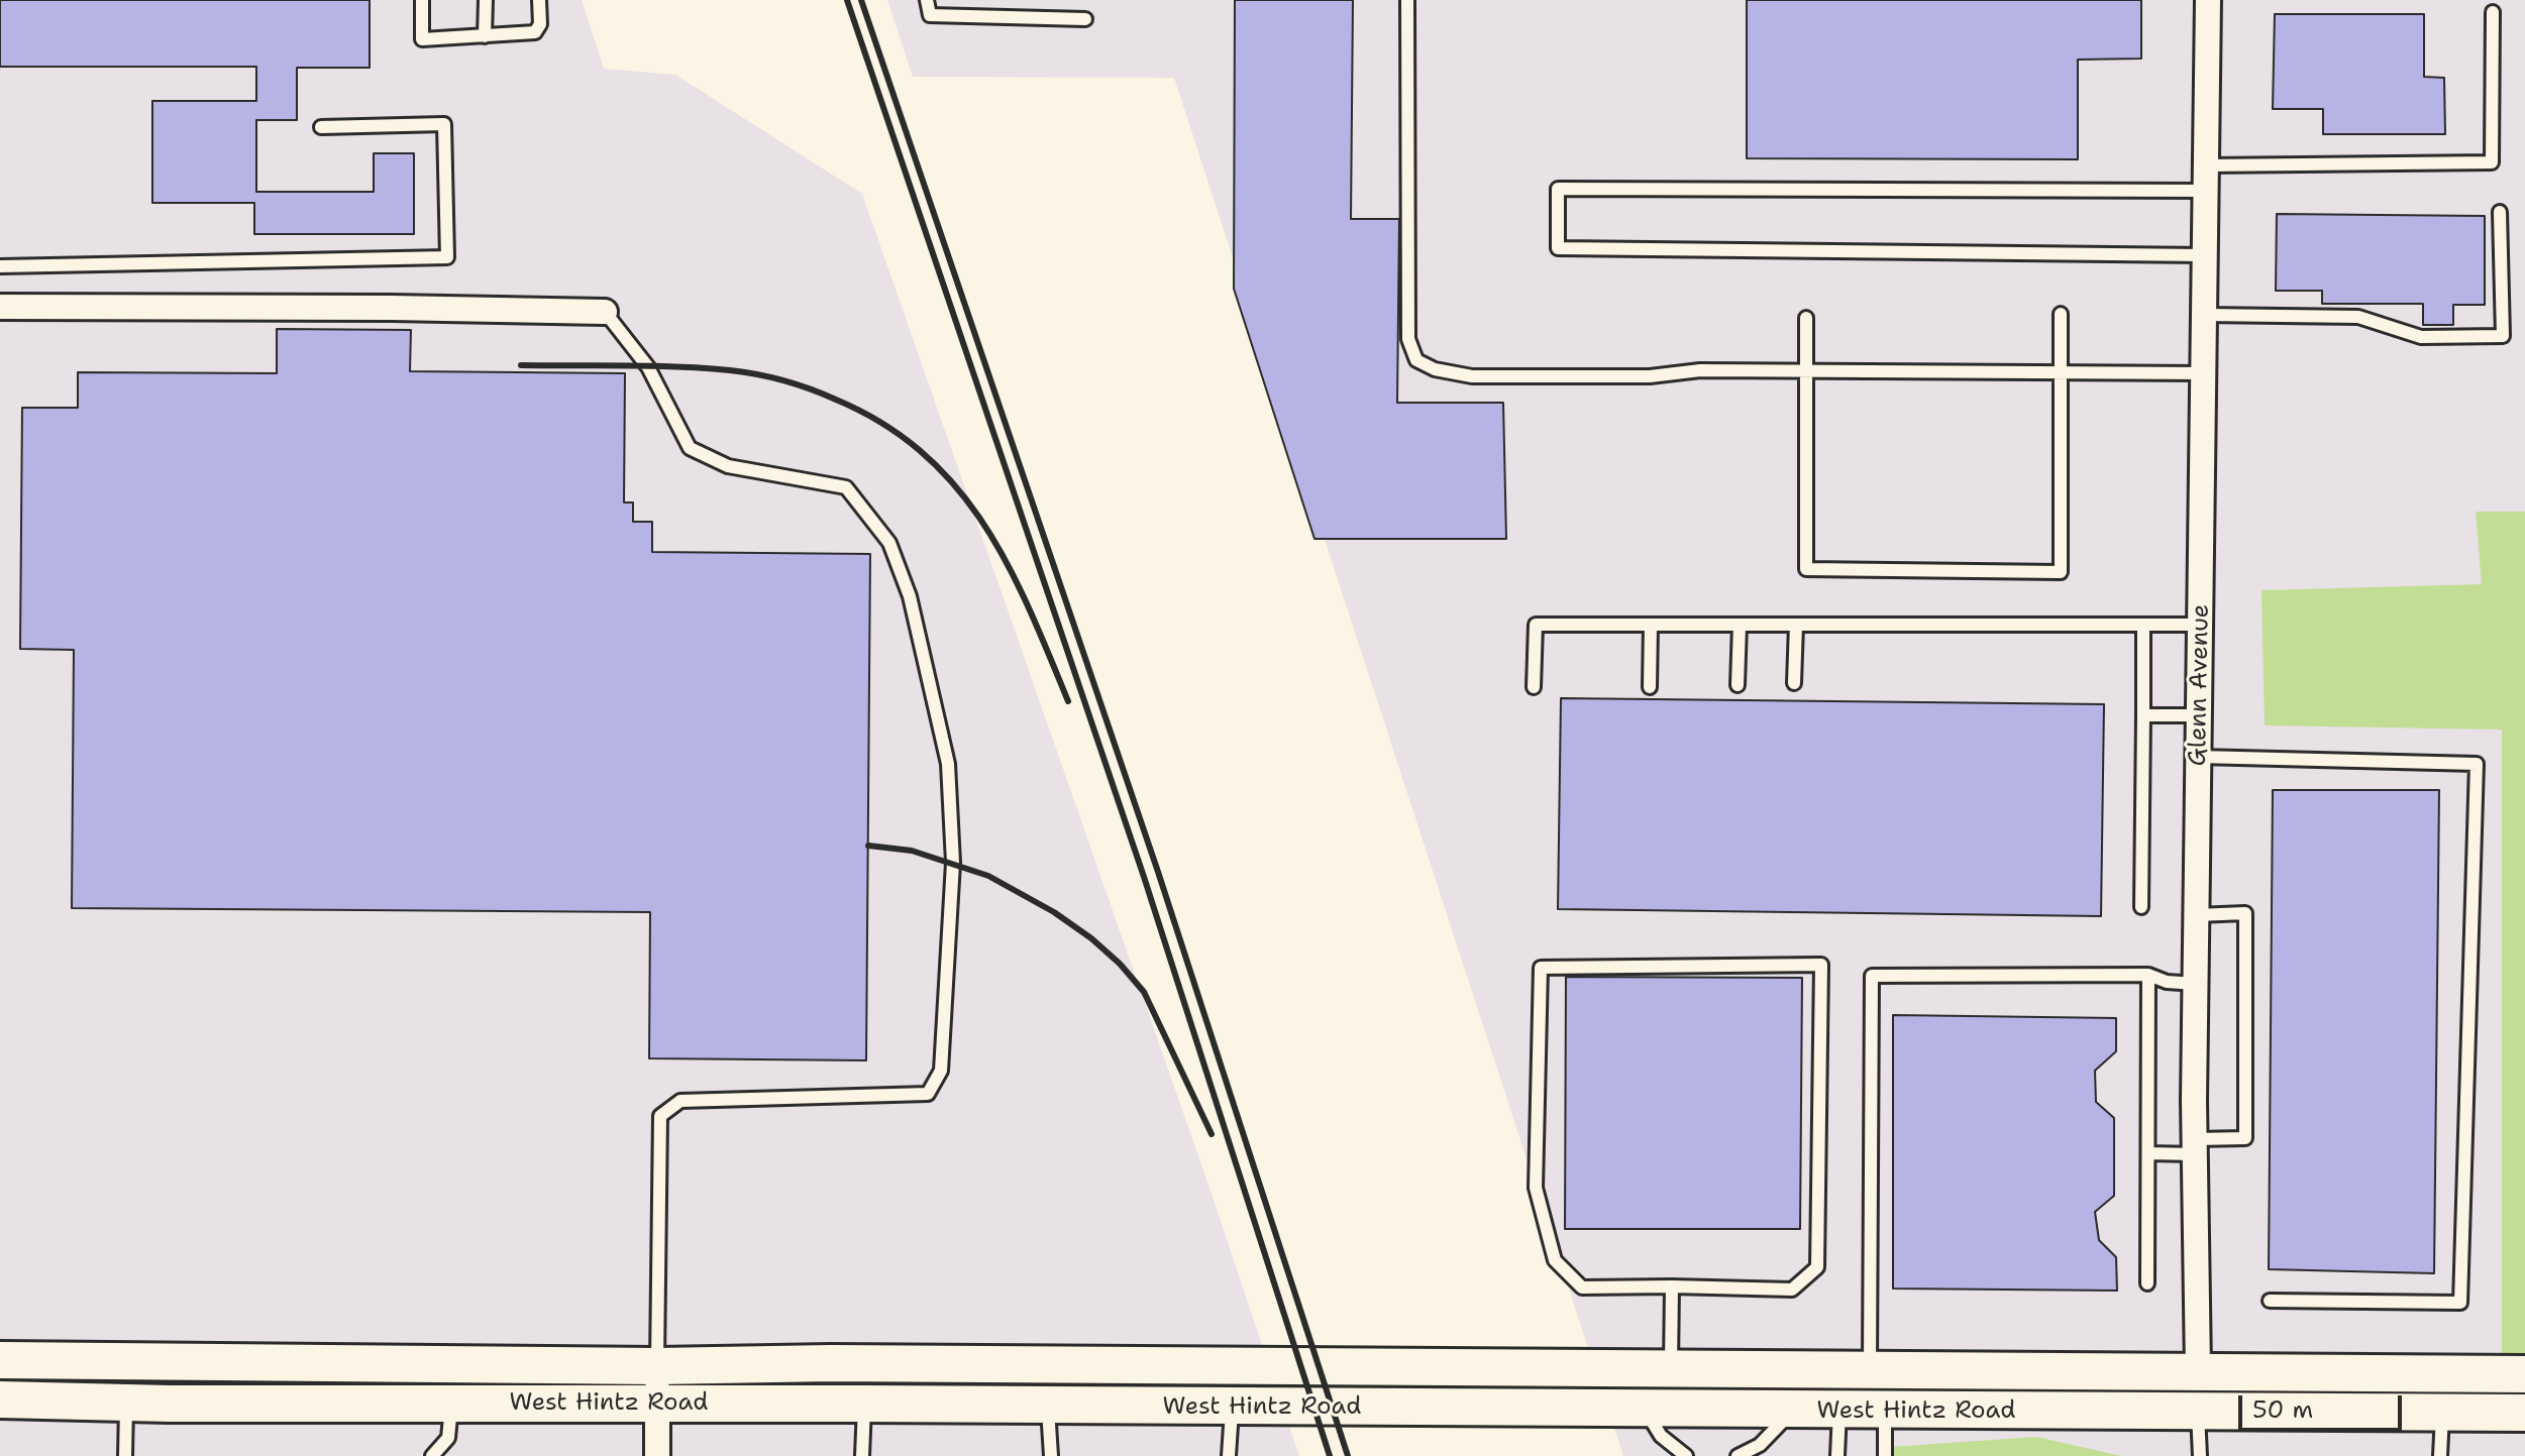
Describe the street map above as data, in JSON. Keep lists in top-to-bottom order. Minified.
{"streets":{"main road":["West Hintz Road"],"street":["Glenn Avenue"]},"crossings":[["Glenn Avenue","West Hintz Road"]],"scale_bar":"50 m"}
